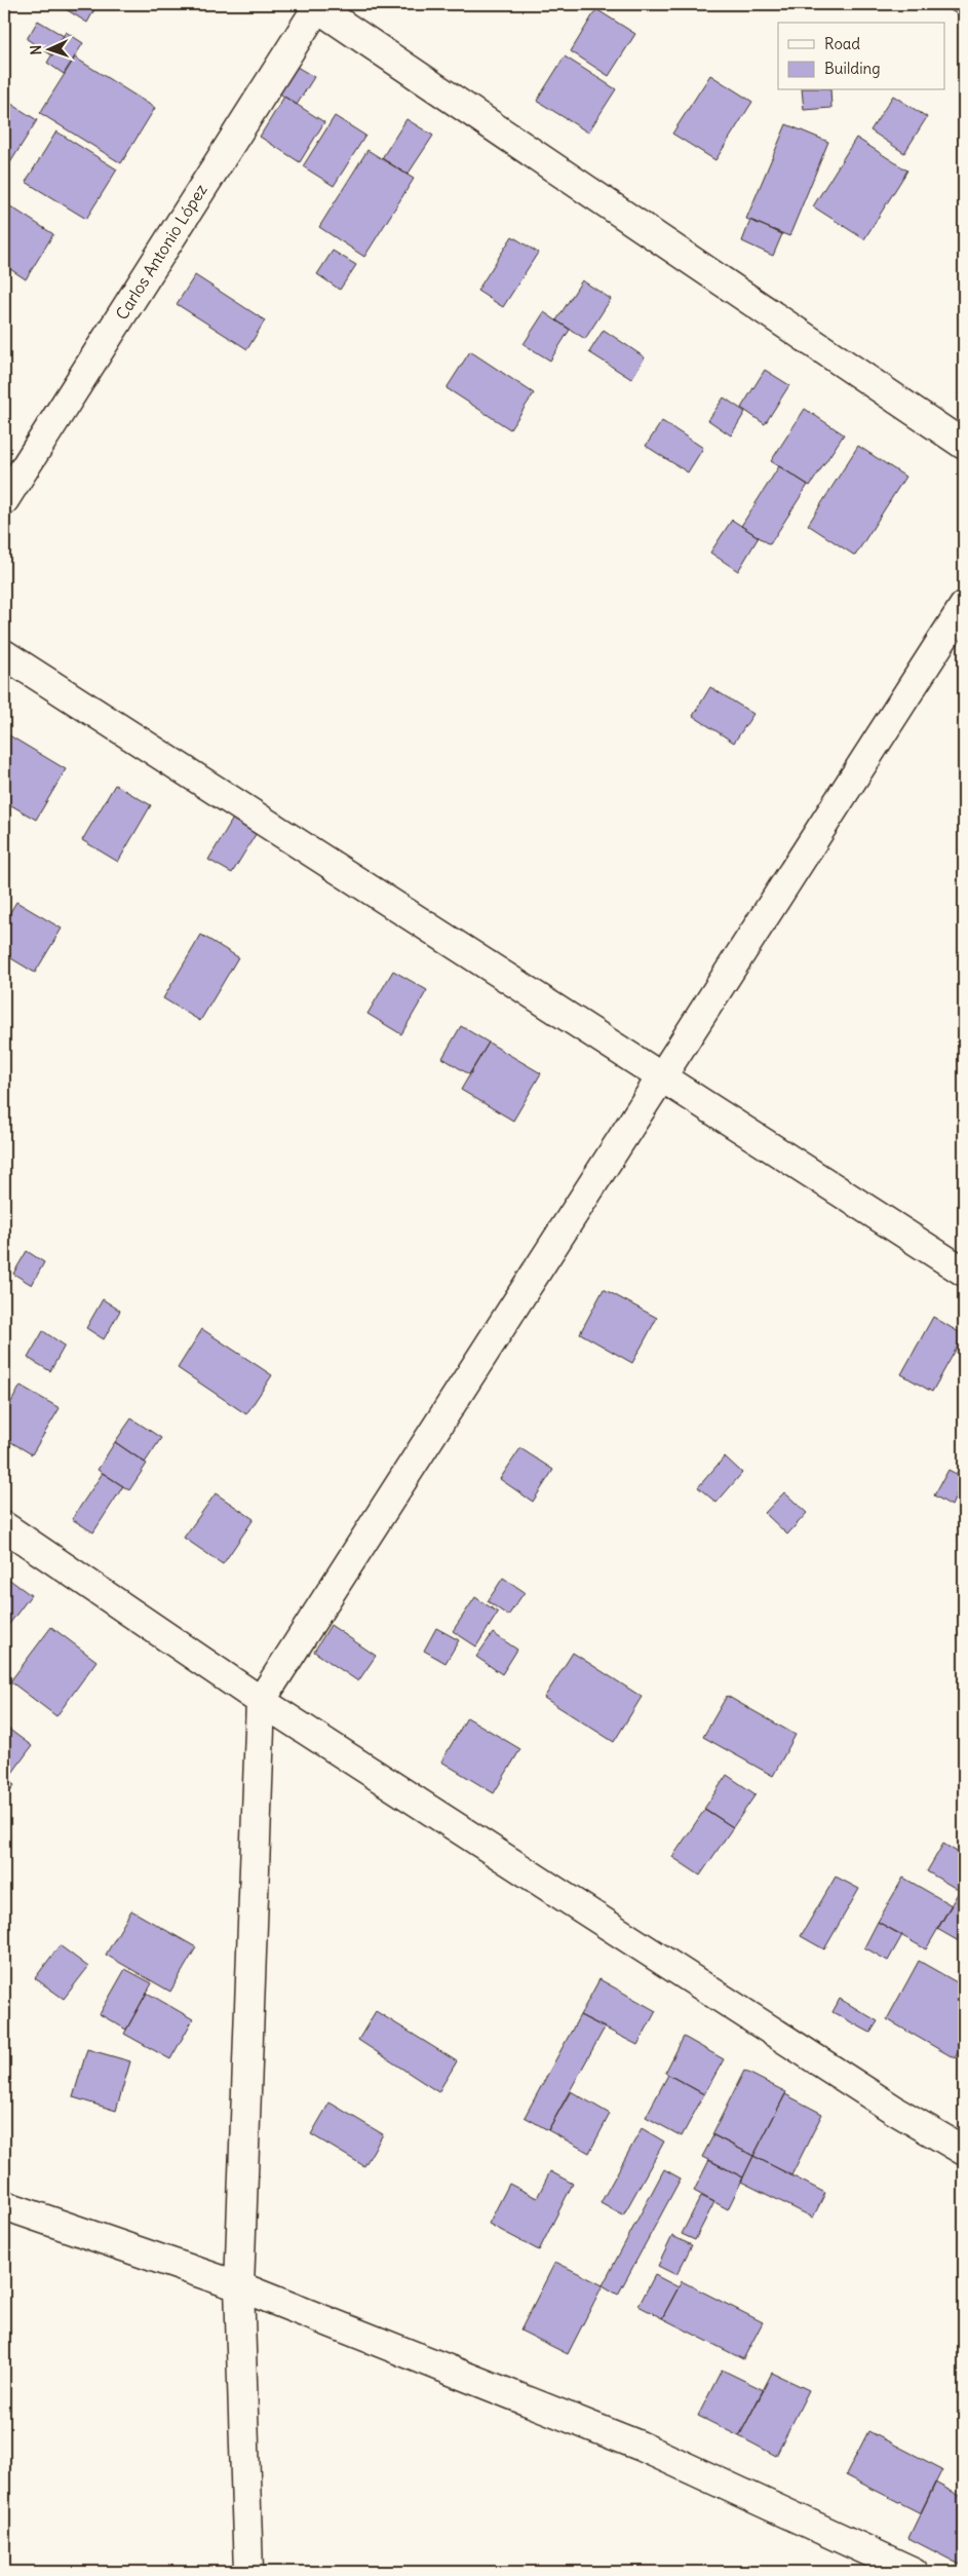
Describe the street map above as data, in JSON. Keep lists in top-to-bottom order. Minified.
{"streets":{"street":["Carlos Antonio López"]},"legend":["Road","Building"],"north":"left"}
